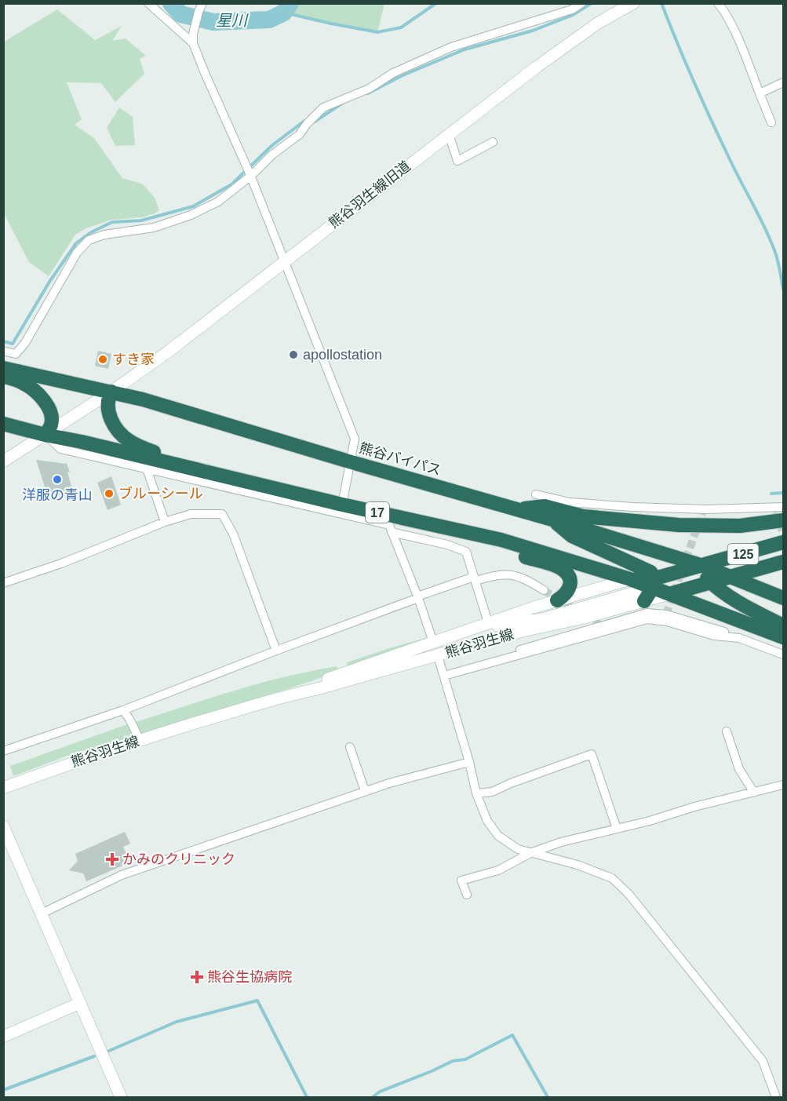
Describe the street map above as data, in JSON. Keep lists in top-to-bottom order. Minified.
{"streets":{"highway":["熊谷バイパス","17","125"],"main road":["熊谷羽生線旧道","熊谷羽生線"]},"crossings":[["熊谷羽生線旧道","熊谷バイパス"],["熊谷バイパス","125"],["17","125"],["17","熊谷羽生線"],["125","熊谷羽生線"]],"water":["星川"],"places":{"other":["apollostation","すき家","洋服の青山","ブルーシール"],"health":["かみのクリニック","熊谷生協病院"]}}
